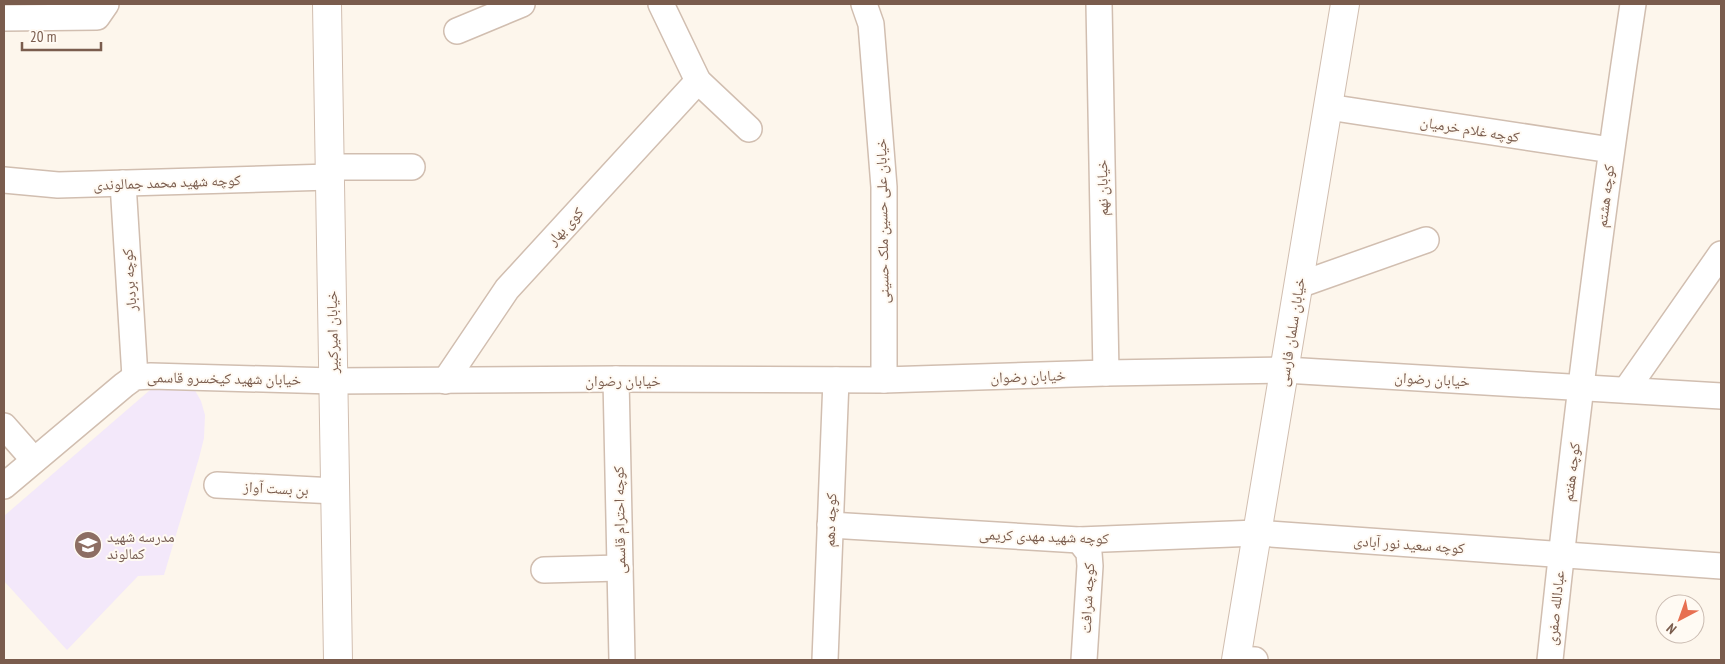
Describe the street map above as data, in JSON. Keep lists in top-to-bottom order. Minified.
{"streets":{"street":["کوچه غلام خرمیان","کوچه شهید محمد جمالوندی","خیابان نهم","کوچه هشتم","خیابان علی حسین ملک حسینی","کوی بهار","کوچه بردبار","خیابان امیرکبیر","خیابان سلمان فارسی","خیابان رضوان","خیابان شهید کیخسرو قاسمی","کوچه هفتم","بن بست آواز","کوچه احترام قاسمی","کوچه دهم","کوچه شهید مهدی کریمی","کوچه سعید نور آبادی","کوچه شرافت","عبادالله صفری"]},"crossings":[["کوچه غلام خرمیان","کوچه هشتم"],["کوچه غلام خرمیان","خیابان سلمان فارسی"],["کوچه شهید محمد جمالوندی","کوچه بردبار"],["کوچه شهید محمد جمالوندی","خیابان امیرکبیر"],["خیابان نهم","خیابان رضوان"],["کوچه هشتم","خیابان رضوان"],["کوچه هشتم","کوچه هفتم"],["خیابان علی حسین ملک حسینی","خیابان رضوان"],["کوی بهار","خیابان رضوان"],["کوچه بردبار","خیابان شهید کیخسرو قاسمی"],["خیابان امیرکبیر","خیابان رضوان"],["خیابان امیرکبیر","خیابان شهید کیخسرو قاسمی"],["خیابان امیرکبیر","بن بست آواز"],["خیابان سلمان فارسی","خیابان رضوان"],["خیابان سلمان فارسی","کوچه شهید مهدی کریمی"],["خیابان سلمان فارسی","کوچه سعید نور آبادی"],["خیابان رضوان","خیابان شهید کیخسرو قاسمی"],["خیابان رضوان","کوچه هفتم"],["خیابان رضوان","کوچه احترام قاسمی"],["خیابان رضوان","کوچه دهم"],["کوچه هفتم","کوچه سعید نور آبادی"],["کوچه هفتم","عبادالله صفری"],["کوچه دهم","کوچه شهید مهدی کریمی"],["کوچه شهید مهدی کریمی","کوچه سعید نور آبادی"],["کوچه شهید مهدی کریمی","کوچه شرافت"],["کوچه سعید نور آبادی","عبادالله صفری"]],"places":{"school or university":["مدرسه شهید کمالوند"]},"scale_bar":"20 m","north":"bottom left"}
